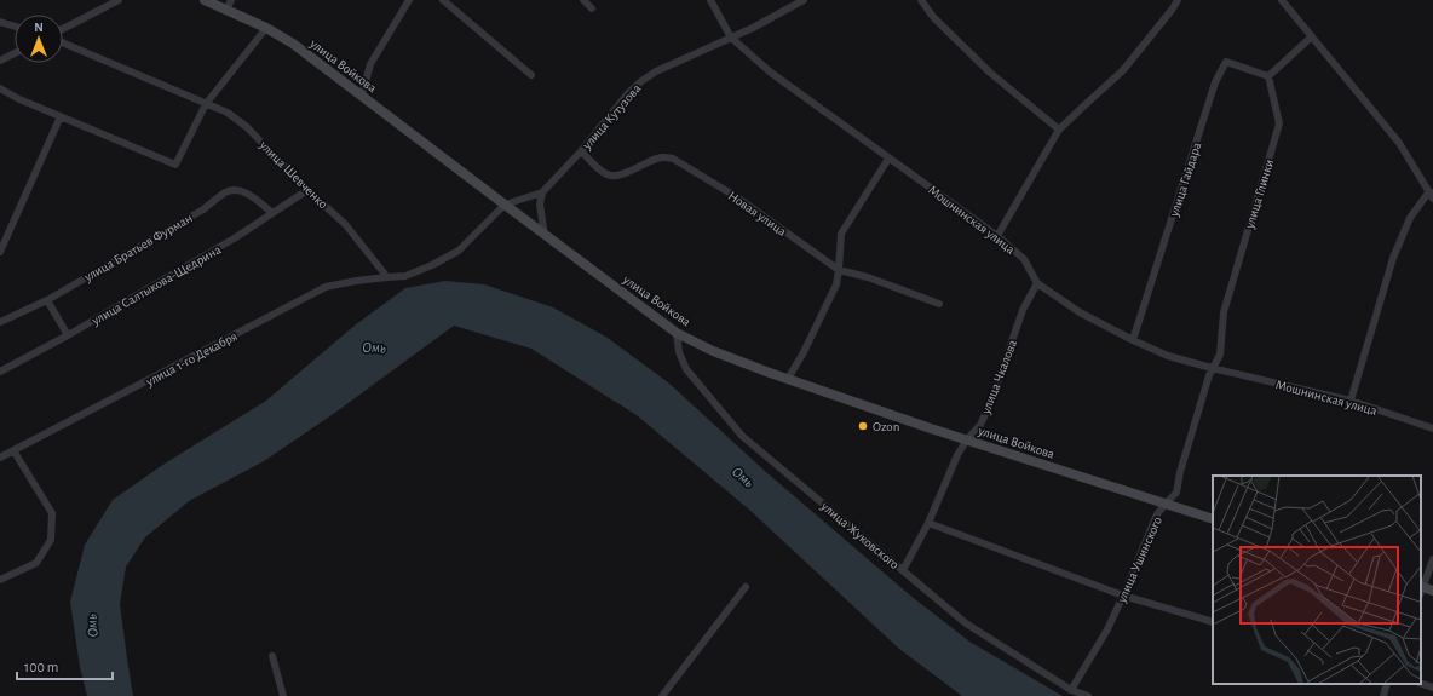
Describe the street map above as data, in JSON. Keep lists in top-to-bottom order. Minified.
{"streets":{"main road":["улица Войкова"],"street":["улица Кутузова","улица Шевченко","улица Гайдара","улица Глинки","Новая улица","Мошнинская улица","улица Братьев Фурман","улица Салтыкова-Щедрина","улица 1-го Декабря","улица Чкалова","улица Жуковского","улица Ушинского"]},"crossings":[["улица Войкова","улица Кутузова"],["улица Войкова","улица Чкалова"],["улица Войкова","улица Жуковского"],["улица Войкова","улица Ушинского"],["улица Кутузова","Новая улица"],["улица Кутузова","Мошнинская улица"],["улица Шевченко","улица Салтыкова-Щедрина"],["улица Шевченко","улица 1-го Декабря"],["улица Гайдара","улица Глинки"],["улица Гайдара","Мошнинская улица"],["улица Глинки","Мошнинская улица"],["улица Глинки","улица Ушинского"],["Мошнинская улица","улица Чкалова"],["Мошнинская улица","улица Ушинского"],["улица Братьев Фурман","улица Салтыкова-Щедрина"],["улица Чкалова","улица Жуковского"],["улица Жуковского","улица Ушинского"]],"water":["Омь"],"places":["Ozon"],"scale_bar":"100 m","north":"top"}
